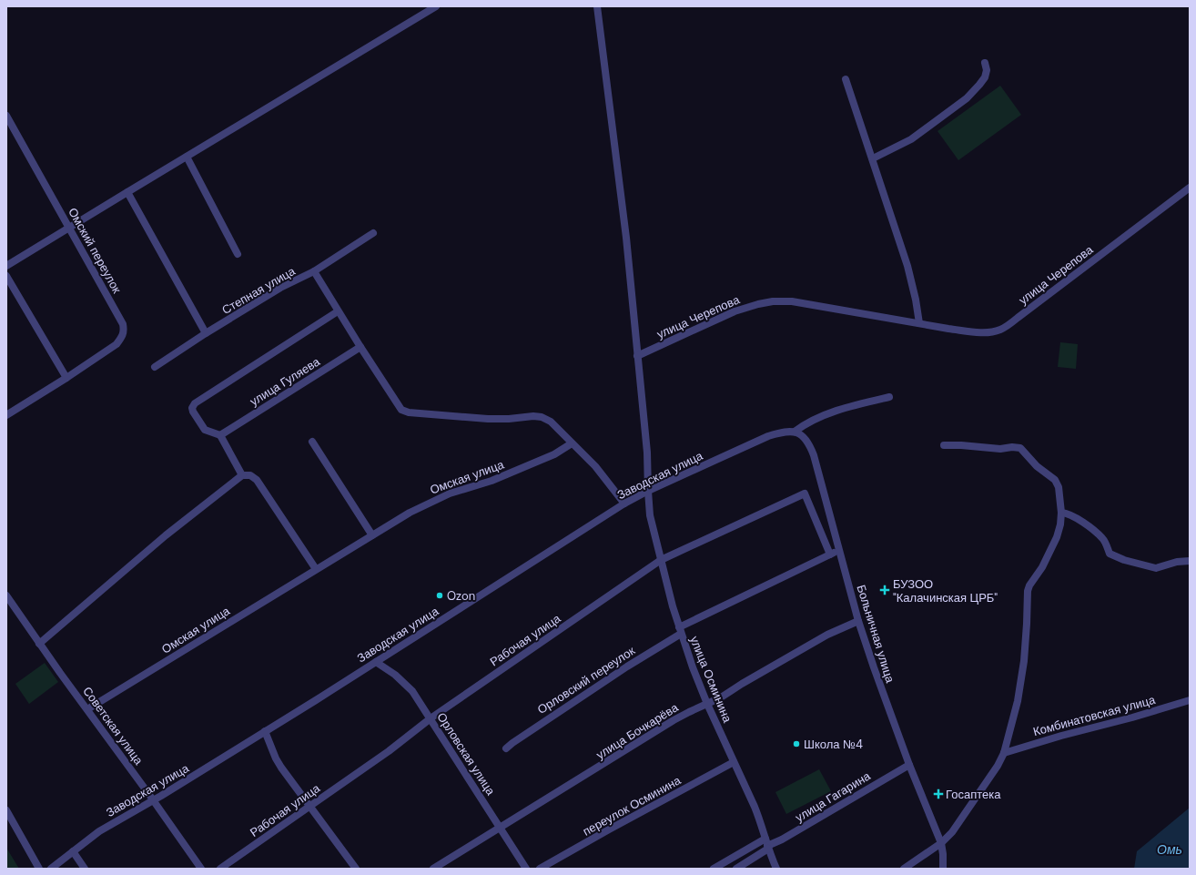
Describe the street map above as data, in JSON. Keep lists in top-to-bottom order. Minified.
{"streets":{"street":["Омский переулок","улица Черепова","Степная улица","улица Гуляева","Заводская улица","Омская улица","Больничная улица","Рабочая улица","улица Осминина","Орловский переулок","Комбинатовская улица","Советская улица","улица Бочкарёва","Орловская улица","улица Гагарина","переулок Осминина"]},"crossings":[["улица Черепова","улица Осминина"],["Заводская улица","Больничная улица"],["Заводская улица","улица Осминина"],["Заводская улица","Советская улица"],["Заводская улица","Орловская улица"],["Омская улица","Советская улица"],["Больничная улица","Орловский переулок"],["Больничная улица","улица Бочкарёва"],["Больничная улица","улица Гагарина"],["Рабочая улица","улица Осминина"],["Рабочая улица","Орловский переулок"],["Рабочая улица","Орловская улица"],["улица Осминина","Орловский переулок"],["улица Осминина","улица Бочкарёва"],["улица Осминина","улица Гагарина"],["улица Осминина","переулок Осминина"],["улица Бочкарёва","Орловская улица"]],"water":["Омь"],"places":{"health":["БУЗОО \"Калачинская ЦРБ\"","Госаптека"],"other":["Ozon","Школа №4"]}}
